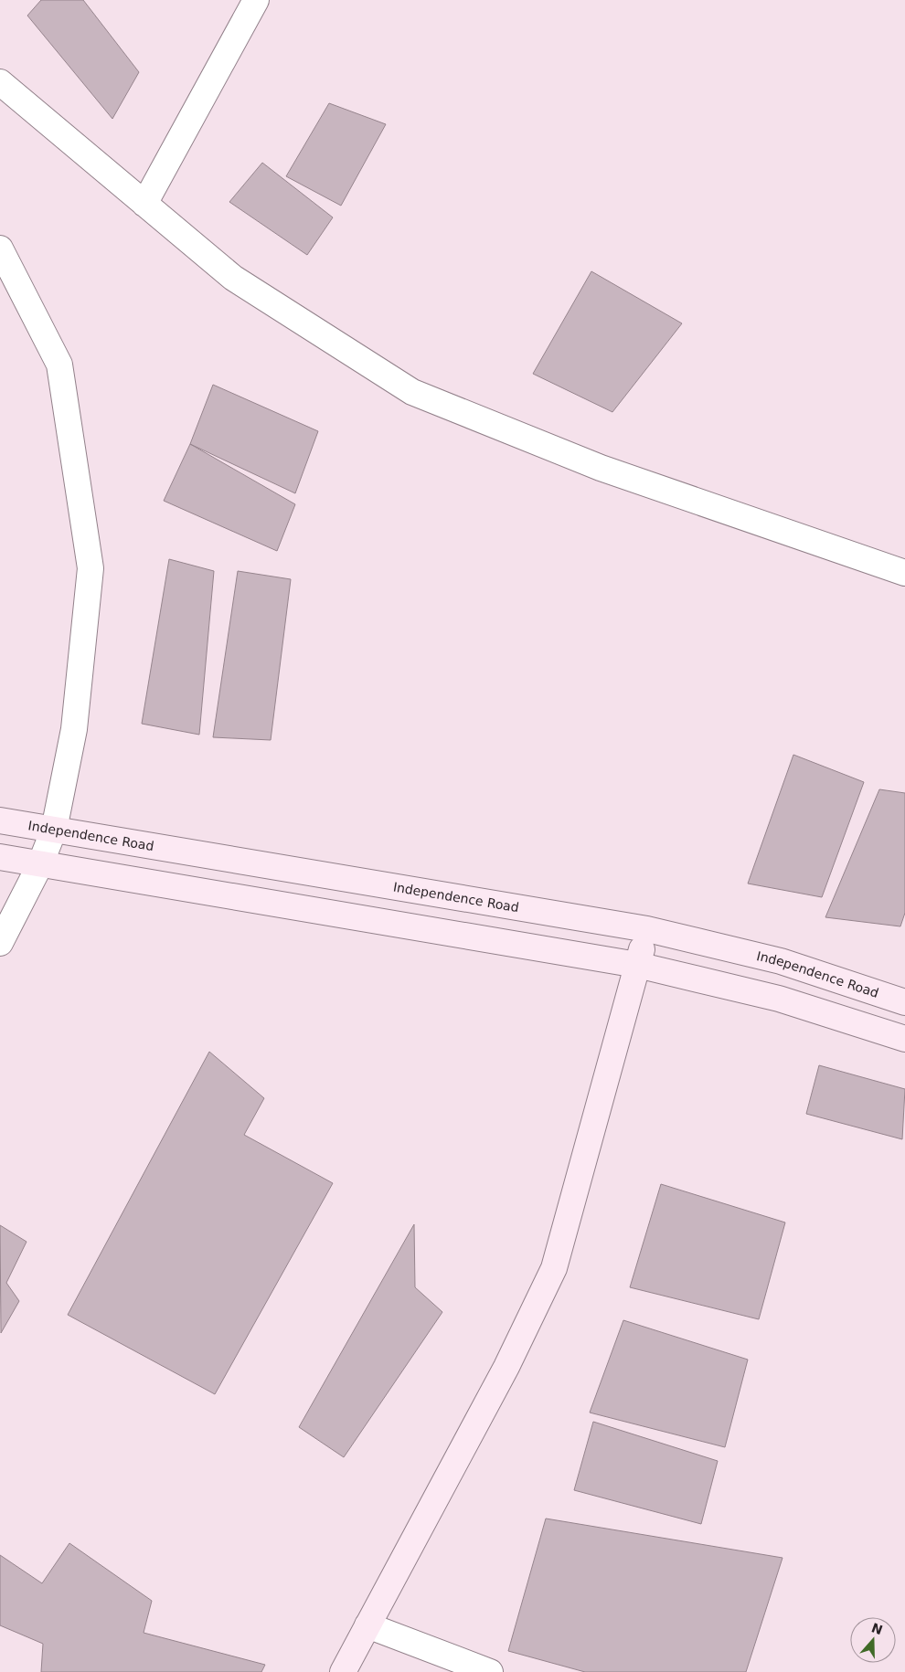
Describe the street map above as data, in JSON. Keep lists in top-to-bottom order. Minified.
{"streets":{"main road":["Independence Road"]},"north":"top"}
